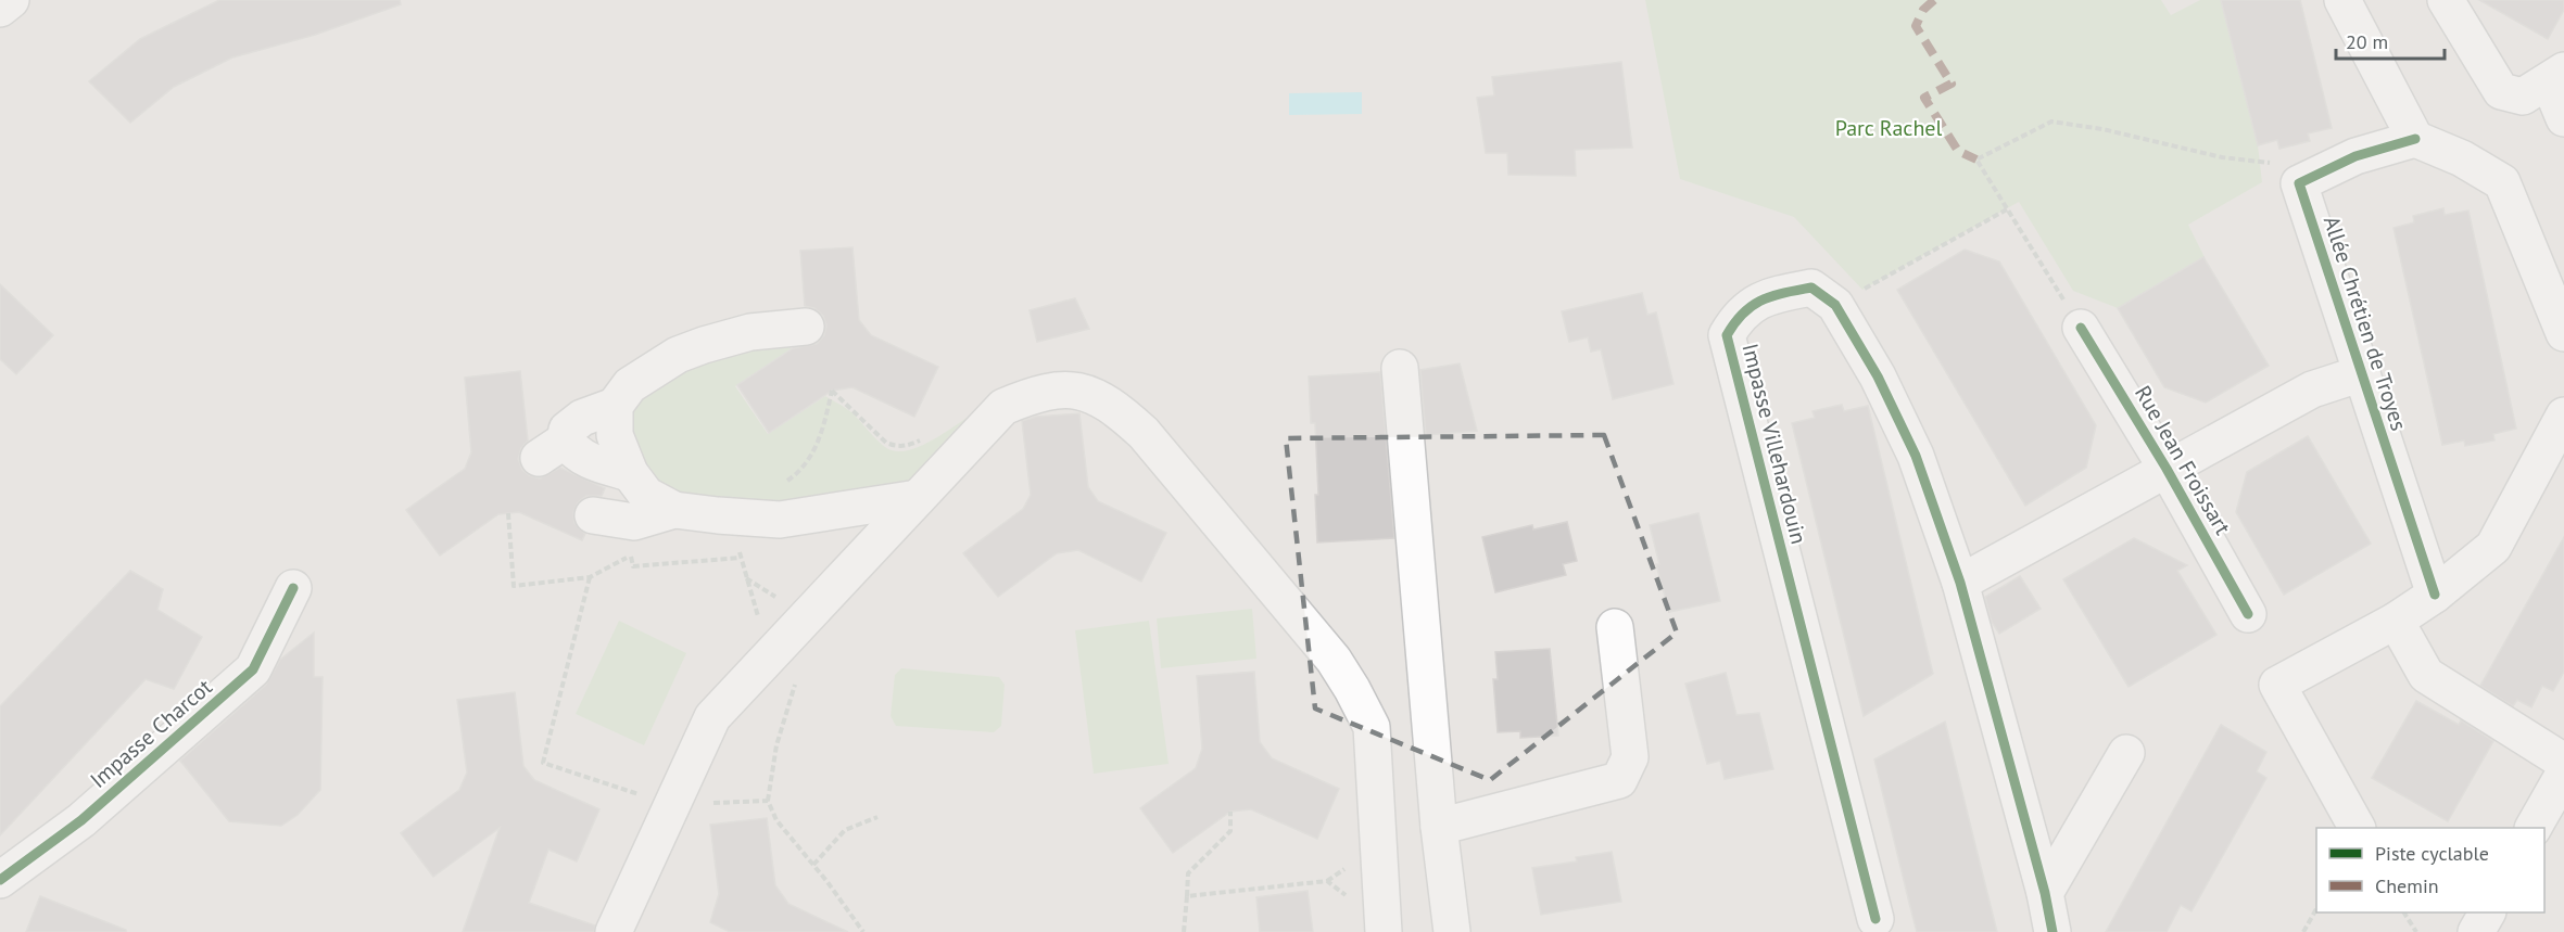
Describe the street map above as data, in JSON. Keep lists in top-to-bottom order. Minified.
{"streets":{"street":["Allée Chrétien de Troyes","Impasse Villehardouin","Rue Jean Froissart","Impasse Charcot"]},"parks":["Parc Rachel"],"legend":["Piste cyclable","Chemin"],"scale_bar":"20 m"}
